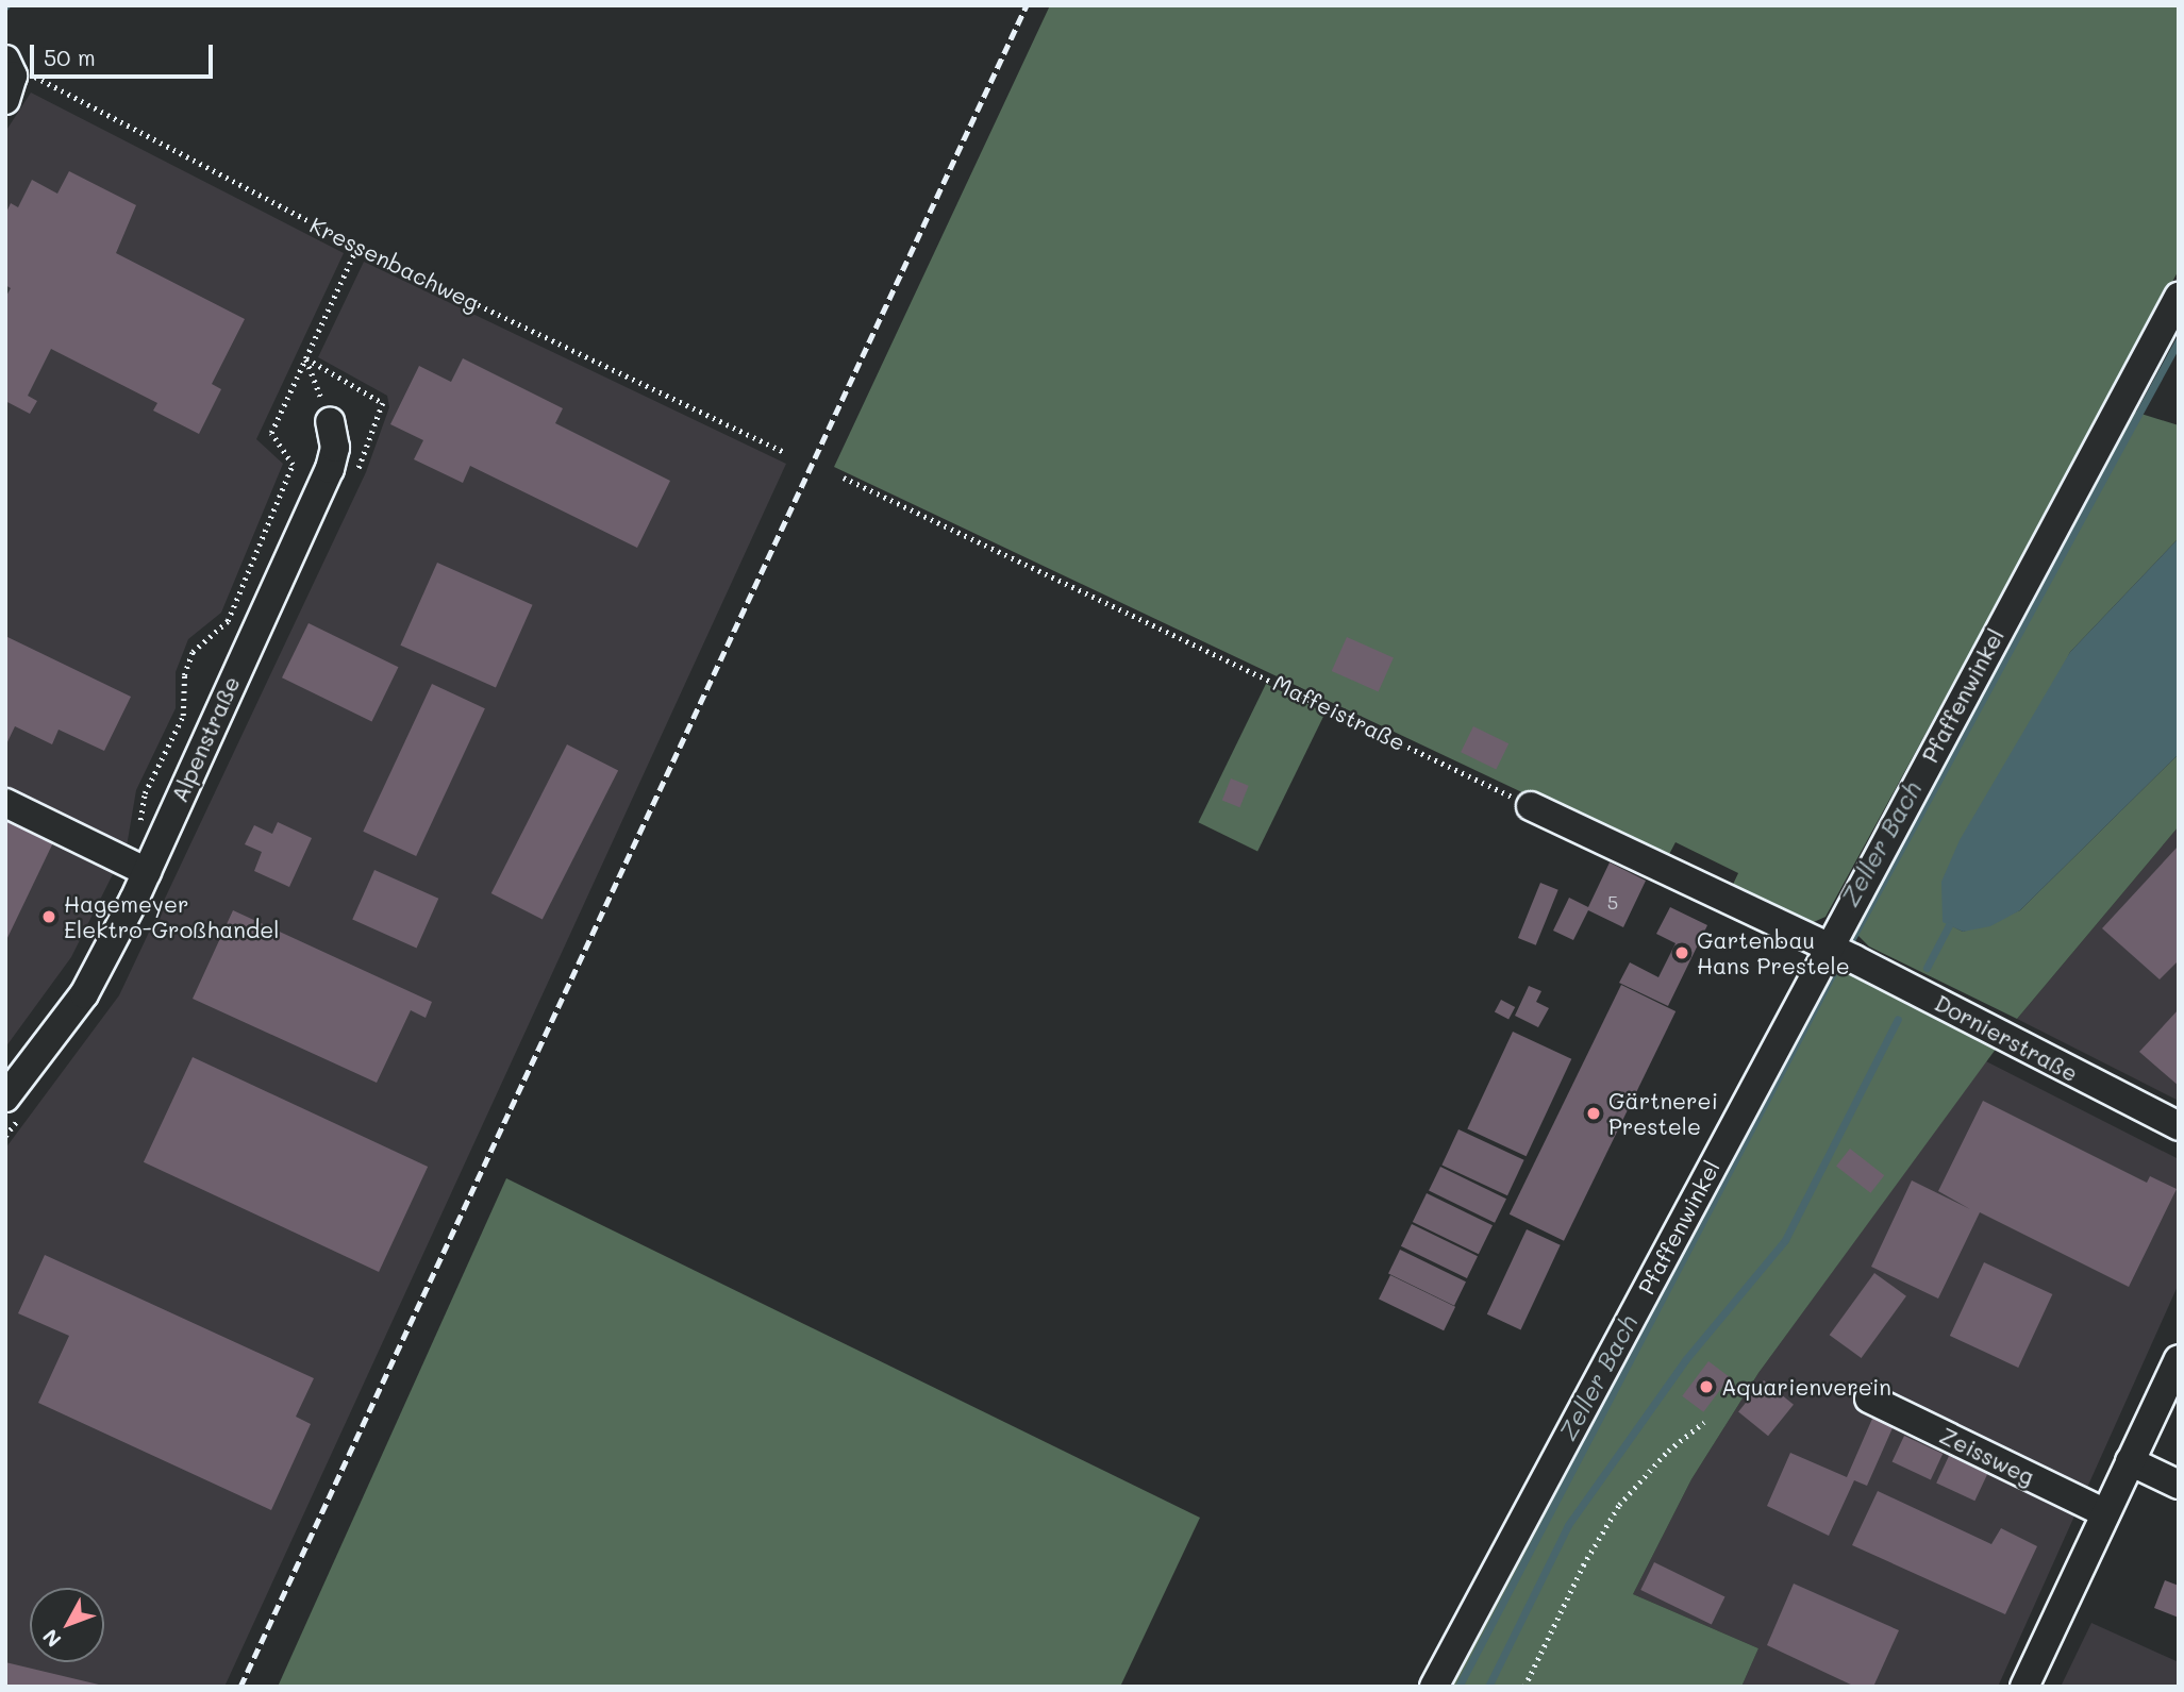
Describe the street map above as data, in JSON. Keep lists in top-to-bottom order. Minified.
{"streets":{"street":["Pfaffenwinkel","Alpenstraße","Dornierstraße","Zeissweg"],"path":["Kressenbachweg","Maffeistraße"]},"crossings":[["Kressenbachweg","Alpenstraße"],["Pfaffenwinkel","Dornierstraße"]],"water":["Zeller Bach"],"places":["Hagemeyer Elektro-Großhandel","Gartenbau Hans Prestele","Gärtnerei Prestele","Aquarienverein"],"house_numbers":["5"],"scale_bar":"50 m","north":"bottom left"}
